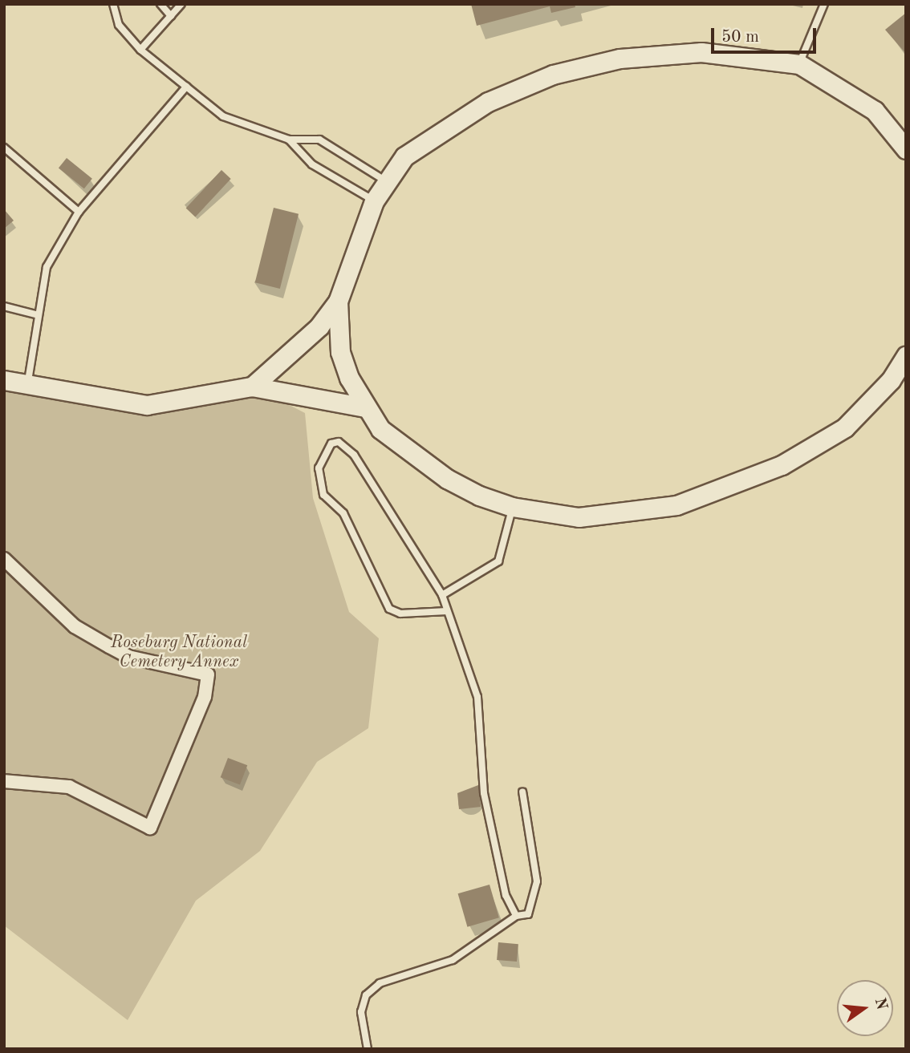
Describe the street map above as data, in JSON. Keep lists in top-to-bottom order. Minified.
{"parks":["Roseburg National Cemetery Annex"],"scale_bar":"50 m","north":"right"}
